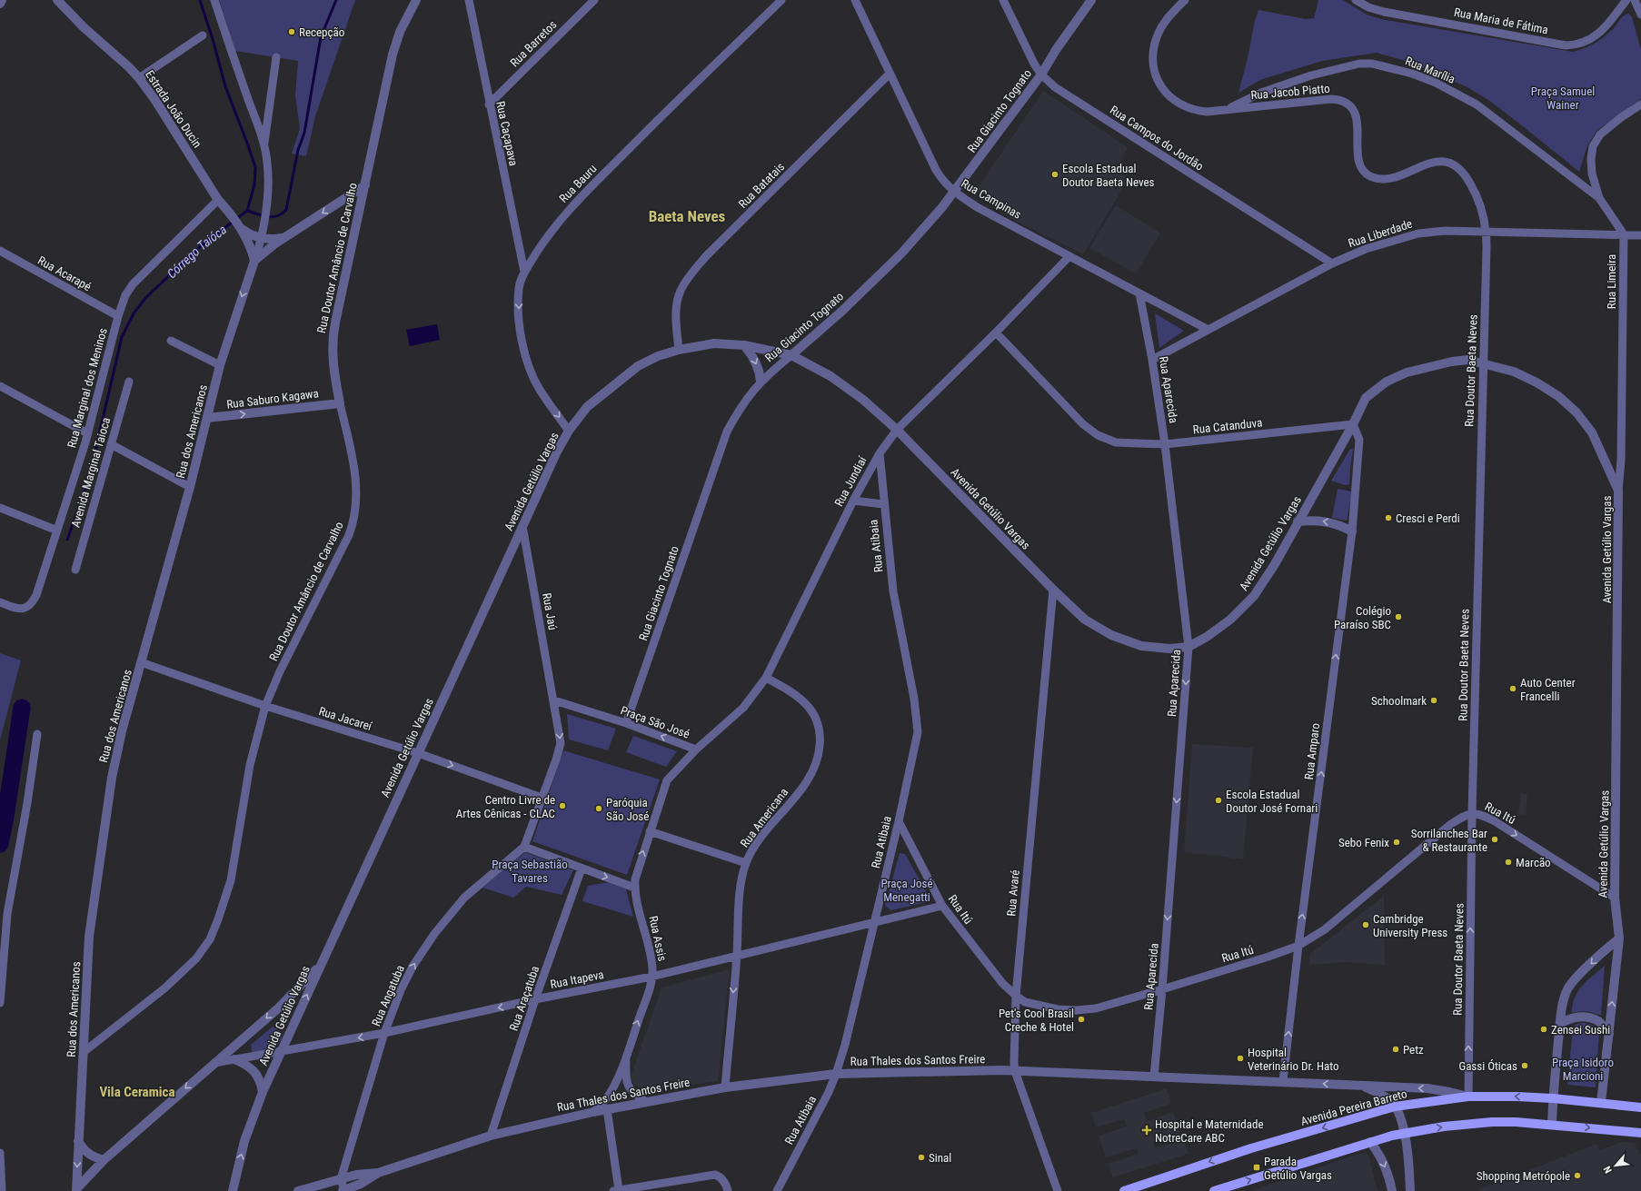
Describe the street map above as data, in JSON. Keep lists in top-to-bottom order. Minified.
{"streets":{"main road":["Avenida Pereira Barreto"],"street":["Rua Maria de Fátima","Rua Barretos","Rua Marília","Rua Jacob Piatto","Estrada João Ducin","Rua Giacinto Tognato","Rua Caçapava","Rua Campos do Jordão","Rua Bauru","Rua Batatais","Rua Campinas","Rua Liberdade","Rua Doutor Amâncio de Carvalho","Rua Acarapé","Rua Limeira","Rua Doutor Baeta Neves","Rua Marginal dos Meninos","Rua Aparecida","Rua Saburo Kagawa","Rua Catanduva","Rua dos Americanos","Avenida Marginal Taioca","Avenida Getúlio Vargas","Rua Jundiaí","Rua Atibaia","Rua Jaú","Rua Jacareí","Praça São José","Rua Amparo","Rua Itú","Rua Americana","Rua Avaré","Rua Assis","Rua Itapeva","Rua Angatuba","Rua Araçatuba","Rua Thales dos Santos Freire"]},"crossings":[["Rua Barretos","Rua Caçapava"],["Rua Marília","Rua Jacob Piatto"],["Rua Jacob Piatto","Rua Liberdade"],["Rua Jacob Piatto","Rua Doutor Baeta Neves"],["Estrada João Ducin","Rua Marginal dos Meninos"],["Estrada João Ducin","Rua dos Americanos"],["Rua Giacinto Tognato","Rua Campos do Jordão"],["Rua Giacinto Tognato","Rua Campinas"],["Rua Giacinto Tognato","Avenida Getúlio Vargas"],["Rua Giacinto Tognato","Praça São José"],["Rua Caçapava","Rua Bauru"],["Rua Campos do Jordão","Rua Liberdade"],["Rua Bauru","Avenida Getúlio Vargas"],["Rua Batatais","Rua Campinas"],["Rua Batatais","Avenida Getúlio Vargas"],["Rua Campinas","Rua Liberdade"],["Rua Campinas","Rua Aparecida"],["Rua Campinas","Rua Jundiaí"],["Rua Liberdade","Rua Limeira"],["Rua Liberdade","Rua Doutor Baeta Neves"],["Rua Liberdade","Rua Aparecida"],["Rua Doutor Amâncio de Carvalho","Rua Saburo Kagawa"],["Rua Doutor Amâncio de Carvalho","Rua dos Americanos"],["Rua Doutor Amâncio de Carvalho","Rua Jacareí"],["Rua Acarapé","Rua Marginal dos Meninos"],["Rua Limeira","Avenida Getúlio Vargas"],["Rua Doutor Baeta Neves","Avenida Getúlio Vargas"],["Rua Doutor Baeta Neves","Rua Itú"],["Rua Doutor Baeta Neves","Rua Thales dos Santos Freire"],["Rua Doutor Baeta Neves","Avenida Pereira Barreto"],["Rua Aparecida","Rua Catanduva"],["Rua Aparecida","Avenida Getúlio Vargas"],["Rua Aparecida","Rua Itú"],["Rua Aparecida","Rua Thales dos Santos Freire"],["Rua Saburo Kagawa","Rua dos Americanos"],["Rua Catanduva","Avenida Getúlio Vargas"],["Rua Catanduva","Rua Jundiaí"],["Rua Catanduva","Rua Amparo"],["Rua dos Americanos","Rua Jacareí"],["Avenida Getúlio Vargas","Rua Jundiaí"],["Avenida Getúlio Vargas","Rua Jaú"],["Avenida Getúlio Vargas","Rua Jacareí"],["Avenida Getúlio Vargas","Rua Amparo"],["Avenida Getúlio Vargas","Rua Itú"],["Avenida Getúlio Vargas","Rua Avaré"],["Avenida Getúlio Vargas","Rua Itapeva"],["Avenida Getúlio Vargas","Avenida Pereira Barreto"],["Rua Jundiaí","Rua Atibaia"],["Rua Jundiaí","Praça São José"],["Rua Jundiaí","Rua Americana"],["Rua Atibaia","Rua Itú"],["Rua Atibaia","Rua Itapeva"],["Rua Atibaia","Rua Thales dos Santos Freire"],["Rua Jaú","Praça São José"],["Praça São José","Rua Assis"],["Rua Amparo","Rua Itú"],["Rua Amparo","Rua Thales dos Santos Freire"],["Rua Itú","Rua Avaré"],["Rua Itú","Rua Itapeva"],["Rua Americana","Rua Itapeva"],["Rua Americana","Rua Thales dos Santos Freire"],["Rua Avaré","Rua Thales dos Santos Freire"],["Rua Assis","Rua Itapeva"],["Rua Assis","Rua Thales dos Santos Freire"],["Rua Itapeva","Rua Angatuba"],["Rua Itapeva","Rua Araçatuba"],["Rua Angatuba","Rua Thales dos Santos Freire"],["Rua Araçatuba","Rua Thales dos Santos Freire"],["Rua Thales dos Santos Freire","Avenida Pereira Barreto"]],"one_way":["Rua Aparecida","Rua Saburo Kagawa","Rua Amparo","Rua Angatuba"],"districts":["Baeta Neves","Vila Ceramica"],"water":["Córrego Taióca"],"parks":["Praça Samuel Wainer","Praça Sebastião Tavares","Praça José Menegatti","Praça Isidoro Marcioni"],"places":{"other":["Recepção","Escola Estadual Doutor Baeta Neves","Cresci e Perdi","Colégio Paraíso SBC","Auto Center Francelli","Schoolmark","Escola Estadual Doutor José Fornari","Centro Livre de Artes Cênicas - CLAC","Paróquia São José","Sorrilanches Bar & Restaurante","Sebo Fenix","Marcão","Cambridge University Press","Pet's Cool Brasil Creche & Hotel","Zensei Sushi","Petz","Hospital Veterinário Dr. Hato","Gassi Óticas","Sinal","Shopping Metrópole"],"health":["Hospital e Maternidade NotreCare ABC"],"transit":["Parada Getúlio Vargas"]},"north":"bottom left"}
